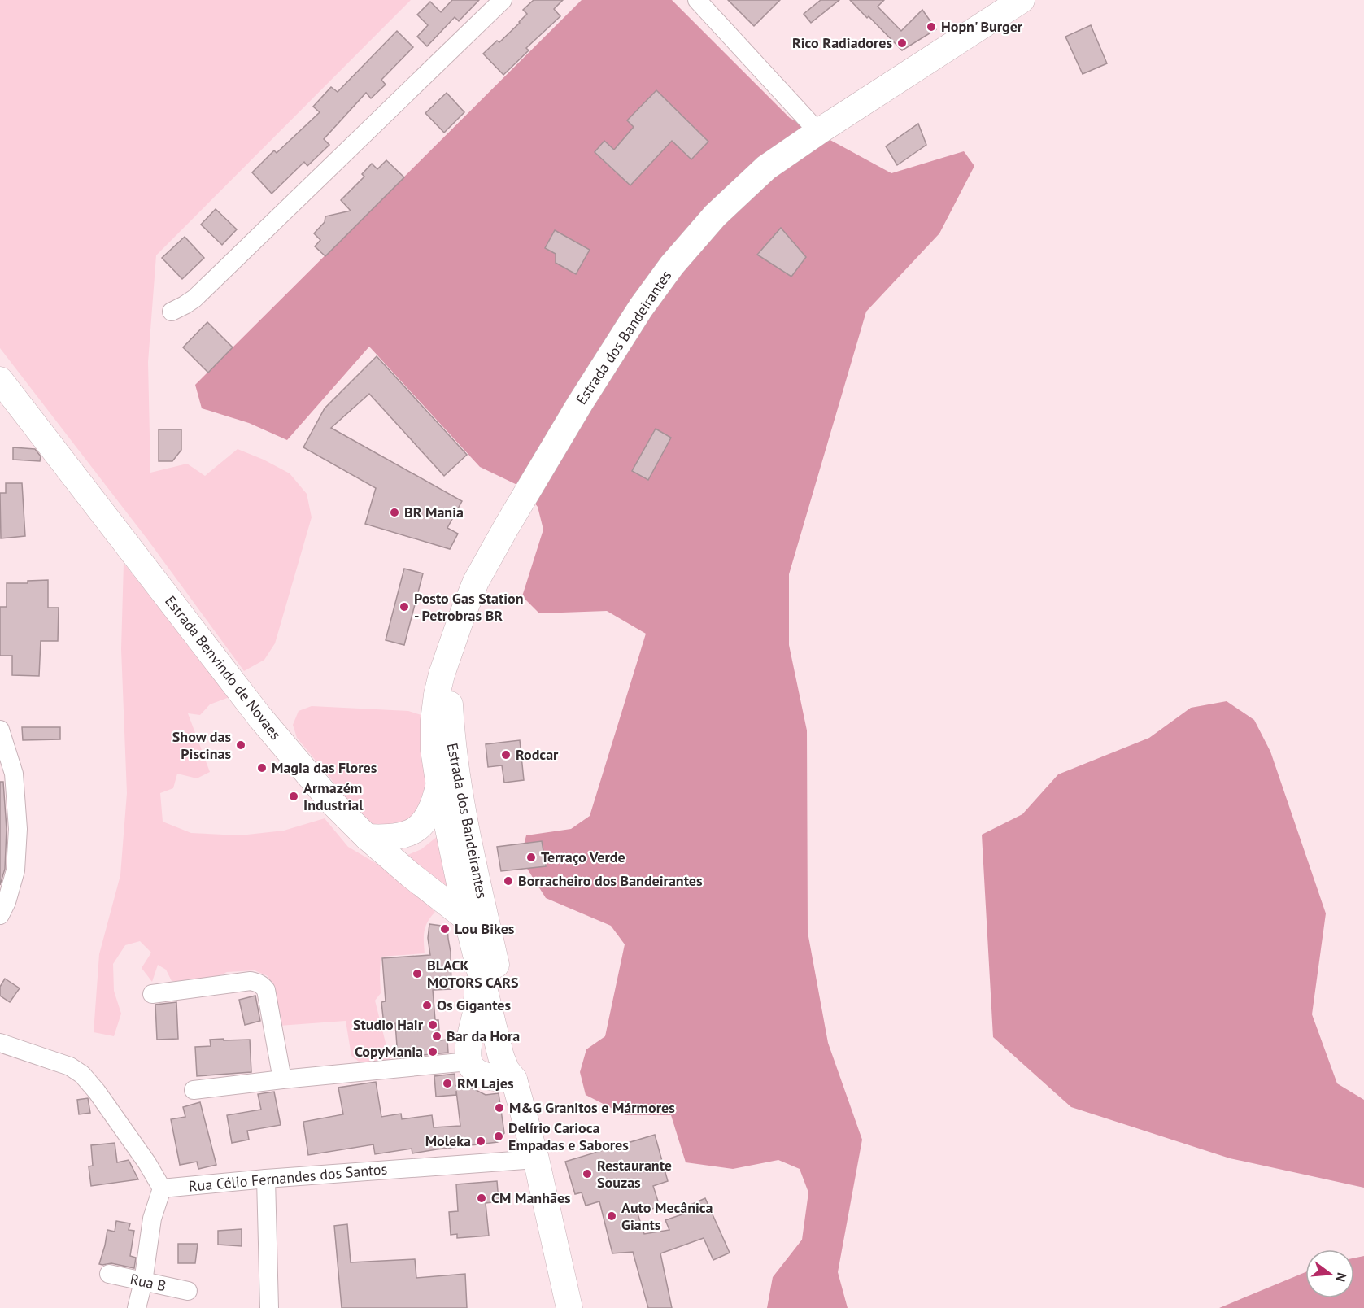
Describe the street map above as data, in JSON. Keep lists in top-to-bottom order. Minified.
{"streets":{"main road":["Estrada dos Bandeirantes","Estrada Benvindo de Novaes"],"street":["Rua Célio Fernandes dos Santos","Rua B"]},"crossings":[["Estrada dos Bandeirantes","Estrada Benvindo de Novaes"],["Estrada dos Bandeirantes","Rua Célio Fernandes dos Santos"]],"places":["Hopn' Burger","Rico Radiadores","BR Mania","Posto Gas Station - Petrobras BR","Show das Piscinas","Rodcar","Magia das Flores","Armazém Industrial","Terraço Verde","Borracheiro dos Bandeirantes","Lou Bikes","BLACK MOTORS CARS","Os Gigantes","Studio Hair","Bar da Hora","CopyMania","RM Lajes","M&G Granitos e Mármores","Delírio Carioca Empadas e Sabores","Moleka","Restaurante Souzas","CM Manhães","Auto Mecânica Giants"],"north":"right"}
